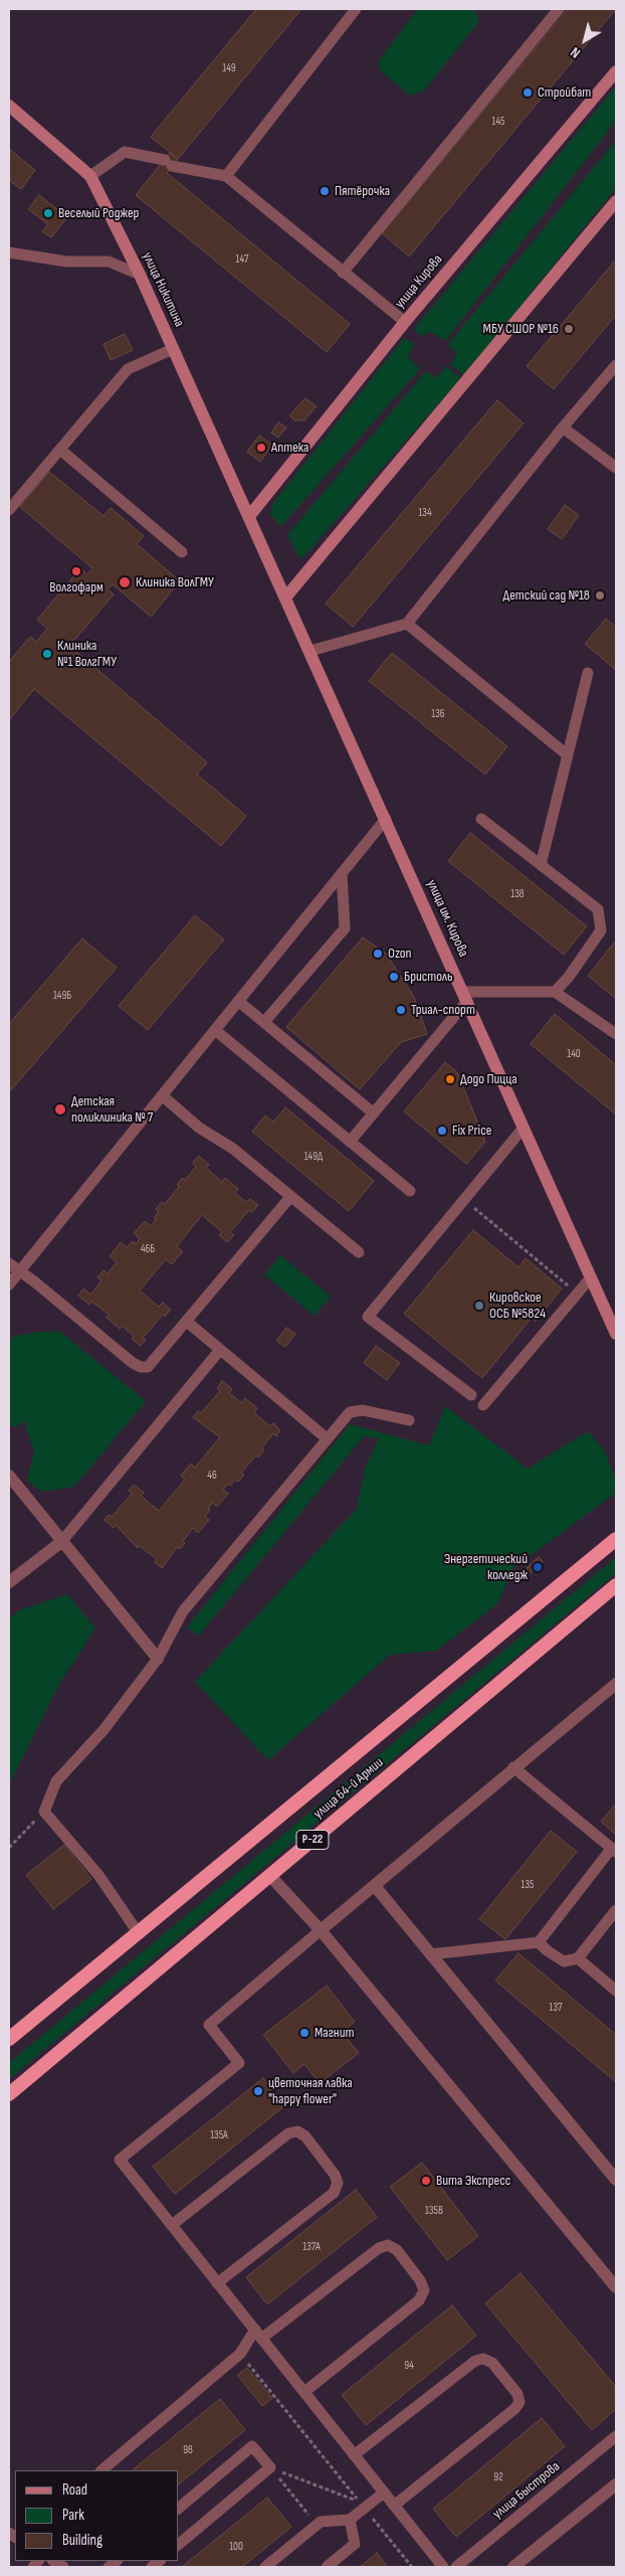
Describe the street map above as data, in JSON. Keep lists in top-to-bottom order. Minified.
{"streets":{"highway":["улица 64-й Армии","Р-22"],"main road":["улица Кирова","улица Никитина","улица им. Кирова"],"lane":["улица Быстрова"]},"crossings":[["улица Кирова","улица Никитина"],["улица Кирова","улица им. Кирова"],["улица Никитина","улица им. Кирова"]],"places":["Стройбат","Пятёрочка","Веселый Роджер","МБУ СШОР №16","Аптека","Волгофарм","Клиника ВолГМУ","Детский сад №18","Клиника №1 ВолгГМУ","Ozon","Бристоль","Триал-спорт","Додо Пицца","Детская поликлиника № 7","Fix Price","Кировское ОСБ №5824","Энергетический колледж","Магнит","цветочная лавка \"happy flower\"","Вита Экспресс"],"house_numbers":["149","145","147","134","136","138","149Б","140","149Д","46Б","46","135","137","135А","135В","137А","94","98","92","100"],"legend":["Road","Park","Building"],"north":"bottom left"}
